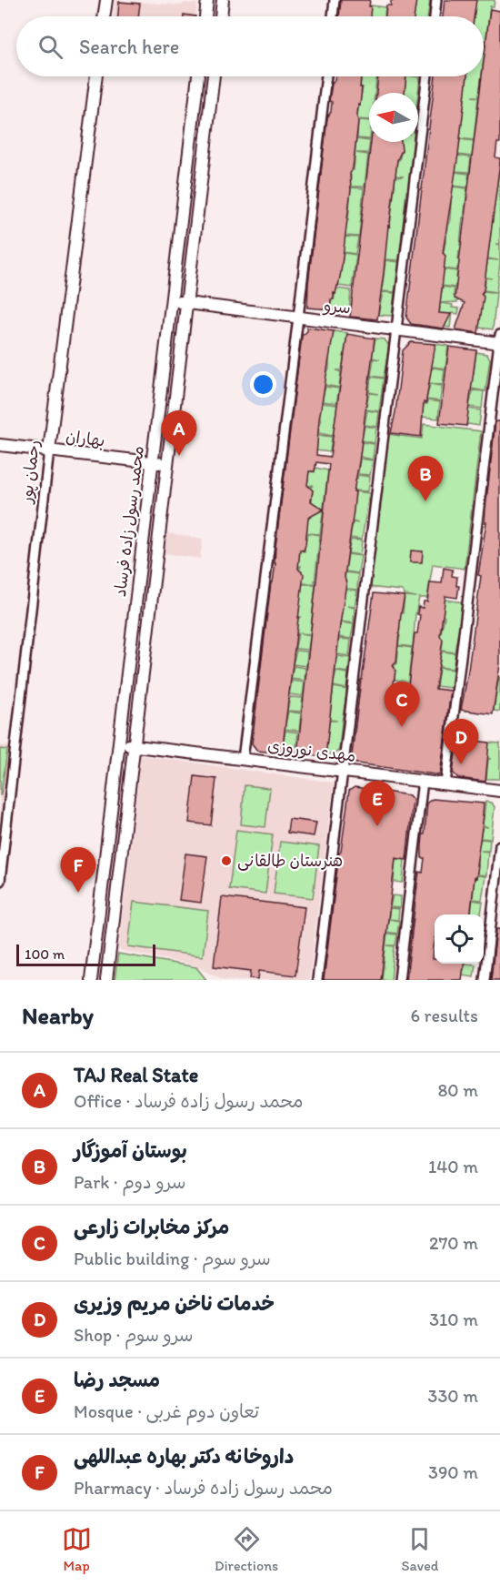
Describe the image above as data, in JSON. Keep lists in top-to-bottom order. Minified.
{"streets":{"street":["سرو","بهاران","رحمان پور","محمد رسول زاده فرساد","مهدی نوروزی"]},"crossings":[["سرو","محمد رسول زاده فرساد"],["بهاران","رحمان پور"],["بهاران","محمد رسول زاده فرساد"],["محمد رسول زاده فرساد","مهدی نوروزی"]],"places":["هنرستان طالقانی"],"scale_bar":"100 m","north":"left","page":{"search":"Search here","pins":["A","B","C","D","E","F"],"scale":"100 m","heading":["Nearby","6 results"],"list":[{"mark":"A","name":"TAJ Real State","note":"Office · محمد رسول زاده فرساد","value":"80 m"},{"mark":"B","name":"بوستان آموزگار","note":"Park · سرو دوم","value":"140 m"},{"mark":"C","name":"مرکز مخابرات زارعی","note":"Public building · سرو سوم","value":"270 m"},{"mark":"D","name":"خدمات ناخن مریم وزیری","note":"Shop · سرو سوم","value":"310 m"},{"mark":"E","name":"مسجد رضا","note":"Mosque · تعاون دوم غربی","value":"330 m"},{"mark":"F","name":"داروخانه دکتر بهاره عبداللهی","note":"Pharmacy · محمد رسول زاده فرساد","value":"390 m"}],"nav":["Map","Directions","Saved"]}}
